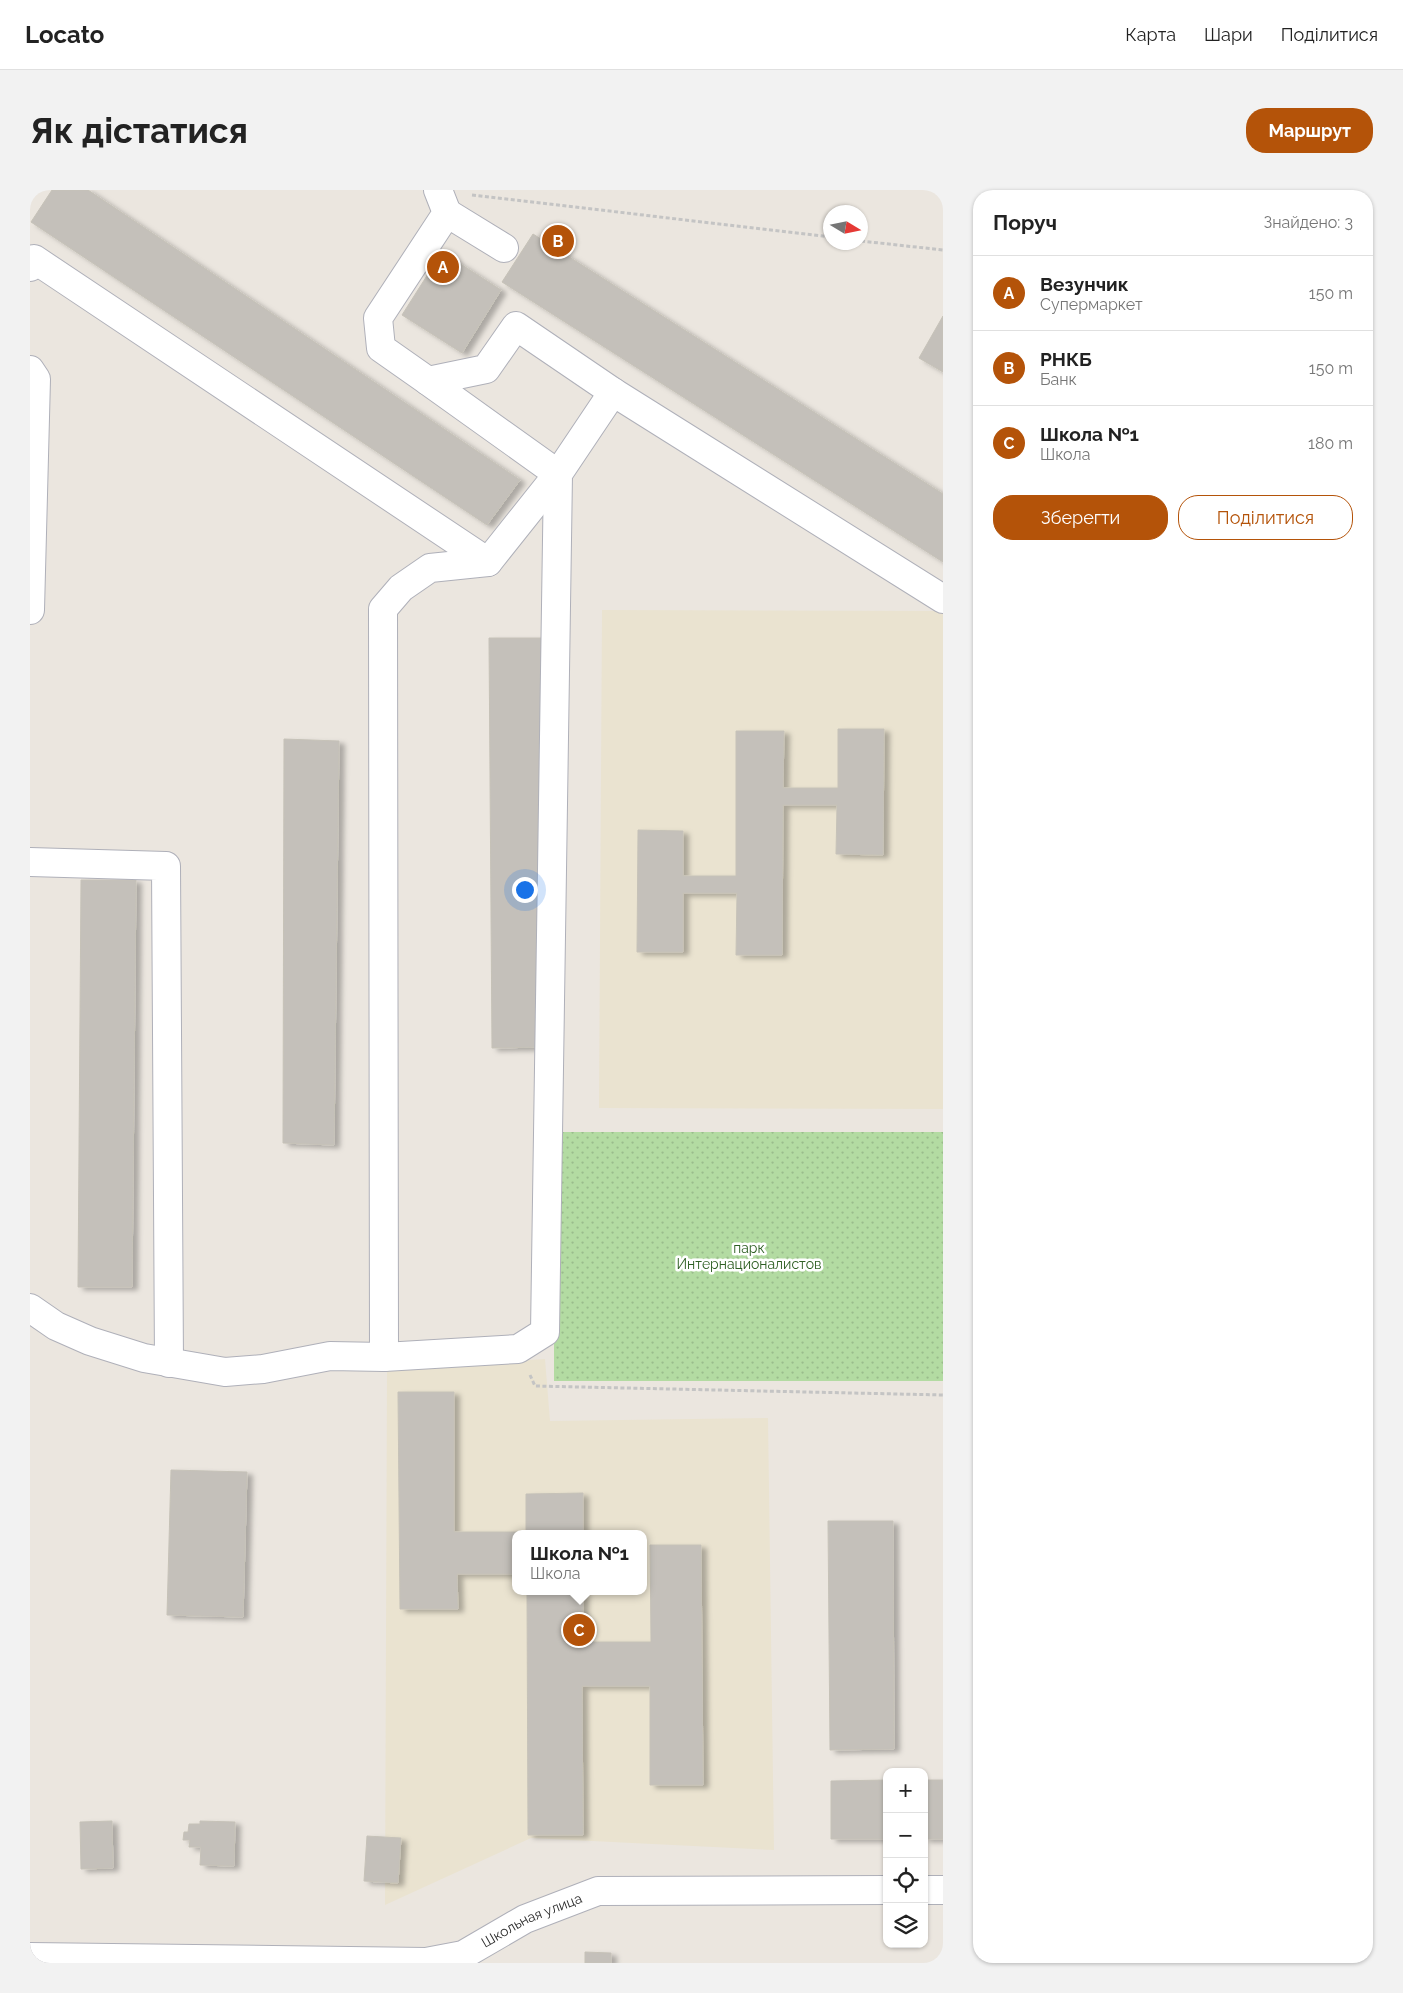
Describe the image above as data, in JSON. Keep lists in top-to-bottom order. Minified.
{"streets":{"street":["Школьная улица"]},"parks":["парк Интернационалистов"],"north":"right","page":{"header":"Locato","nav":["Карта","Шари","Поділитися"],"buttons":["Маршрут",["Зберегти","Поділитися"]],"title":"Як дістатися","heading":["Поруч","Знайдено: 3"],"pins":["B","A","C"],"list":[{"mark":"A","name":"Везунчик","note":"Супермаркет","value":"150 m"},{"mark":"B","name":"РНКБ","note":"Банк","value":"150 m"},{"mark":"C","name":"Школа №1","note":"Школа","value":"180 m"}],"popup":["Школа №1","Школа"],"map_buttons":["+","−"]}}
